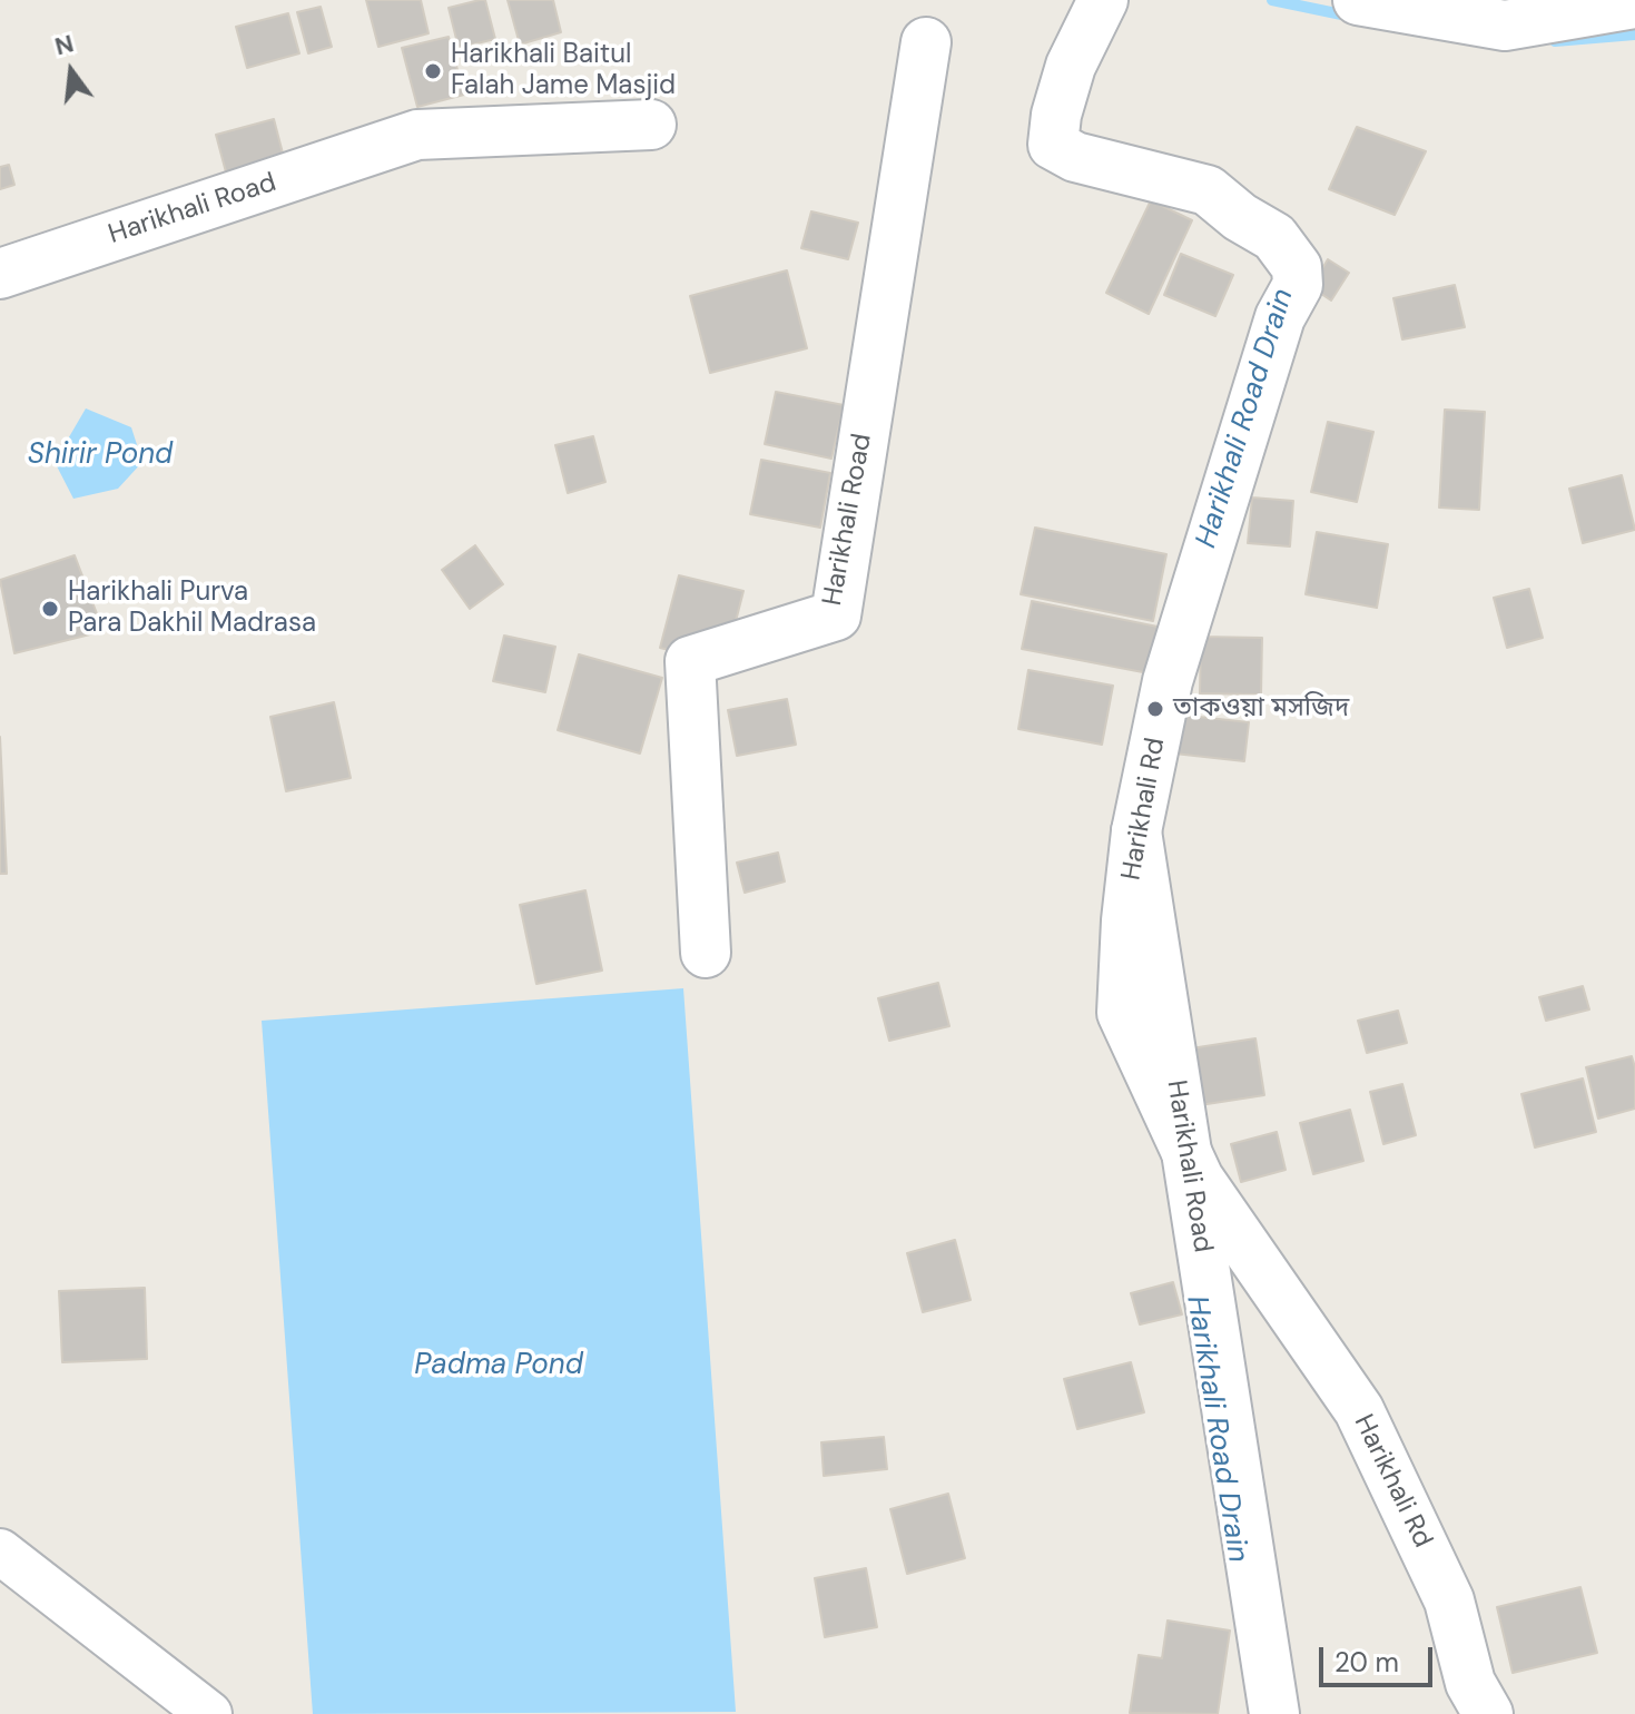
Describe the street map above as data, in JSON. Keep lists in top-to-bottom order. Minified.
{"streets":{"street":["Harikhali Road","Harikhali Rd"]},"crossings":[["Harikhali Road","Harikhali Rd"]],"water":["Harikhali Road Drain","Shirir Pond","Padma Pond"],"places":["Harikhali Baitul Falah Jame Masjid","Harikhali Purva Para Dakhil Madrasa","তাকওয়া মসজিদ"],"scale_bar":"20 m","north":"top"}
